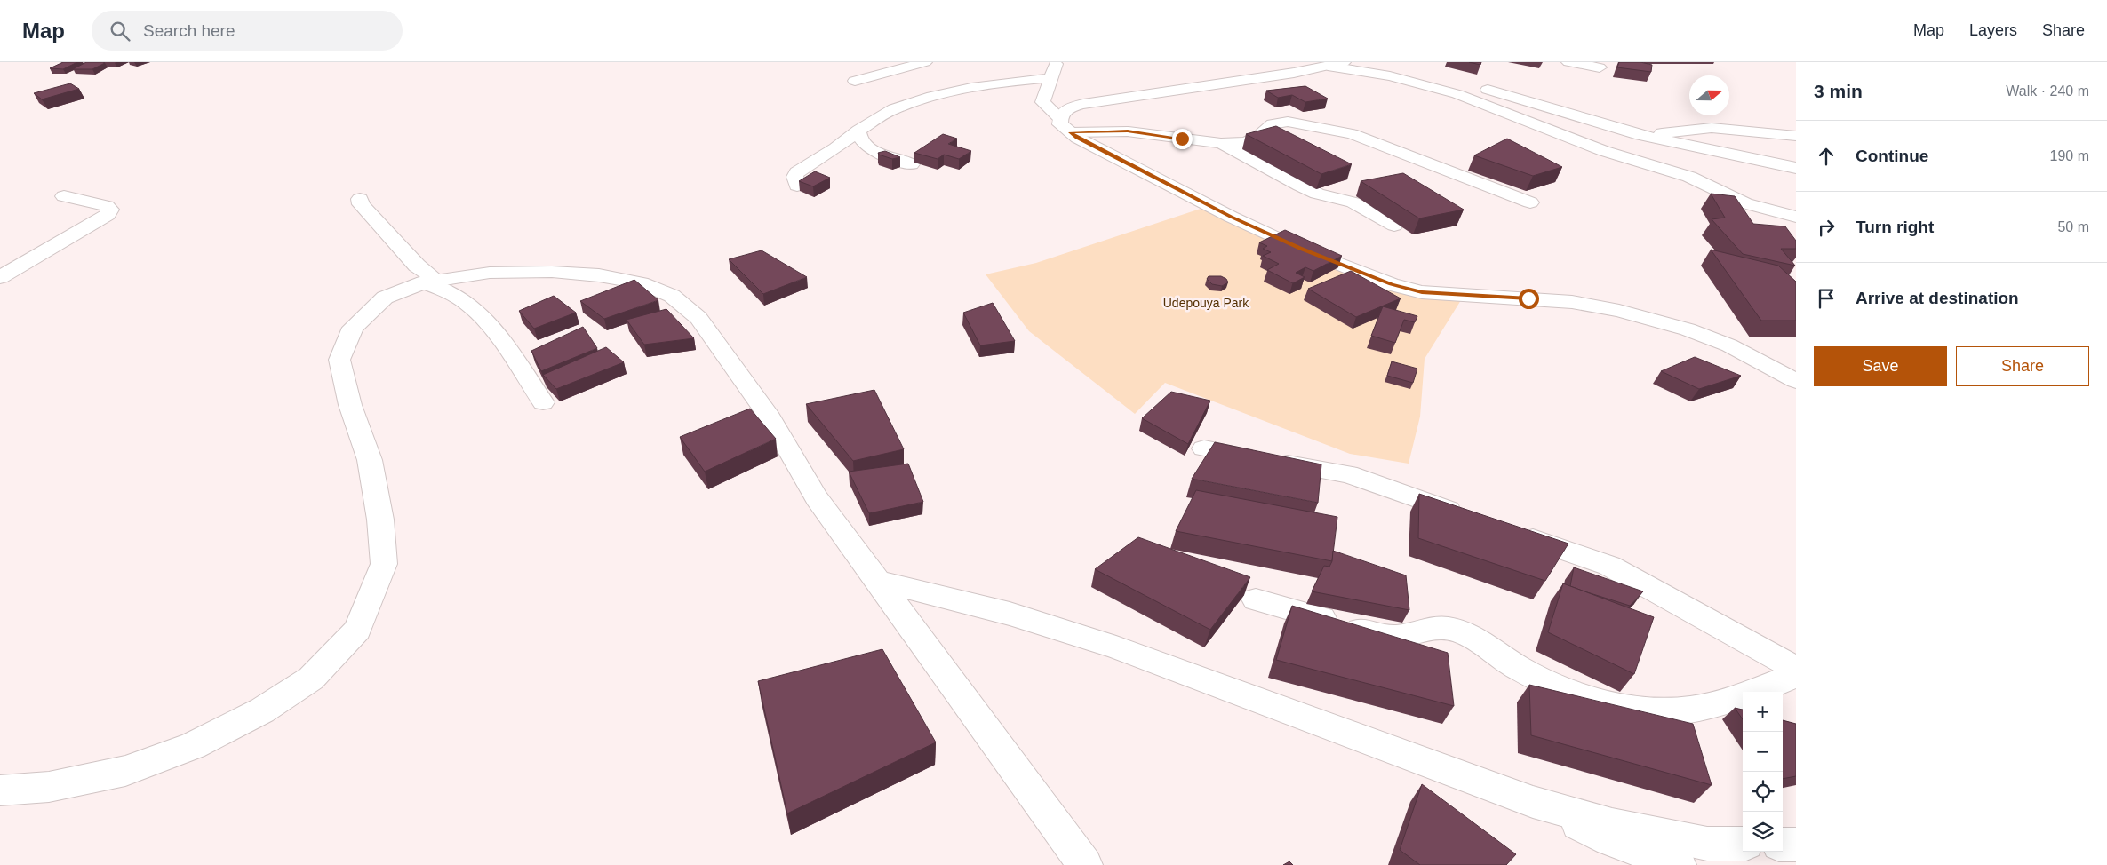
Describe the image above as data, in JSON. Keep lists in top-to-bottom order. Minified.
{"parks":["Udepouya Park"],"north":"right","page":{"header":"Map","search":"Search here","nav":["Map","Layers","Share"],"heading":["3 min","Walk · 240 m"],"list":[["Continue","190 m"],["Turn right","50 m"],"Arrive at destination"],"buttons":["Save","Share"],"map_buttons":["+","−"]}}
